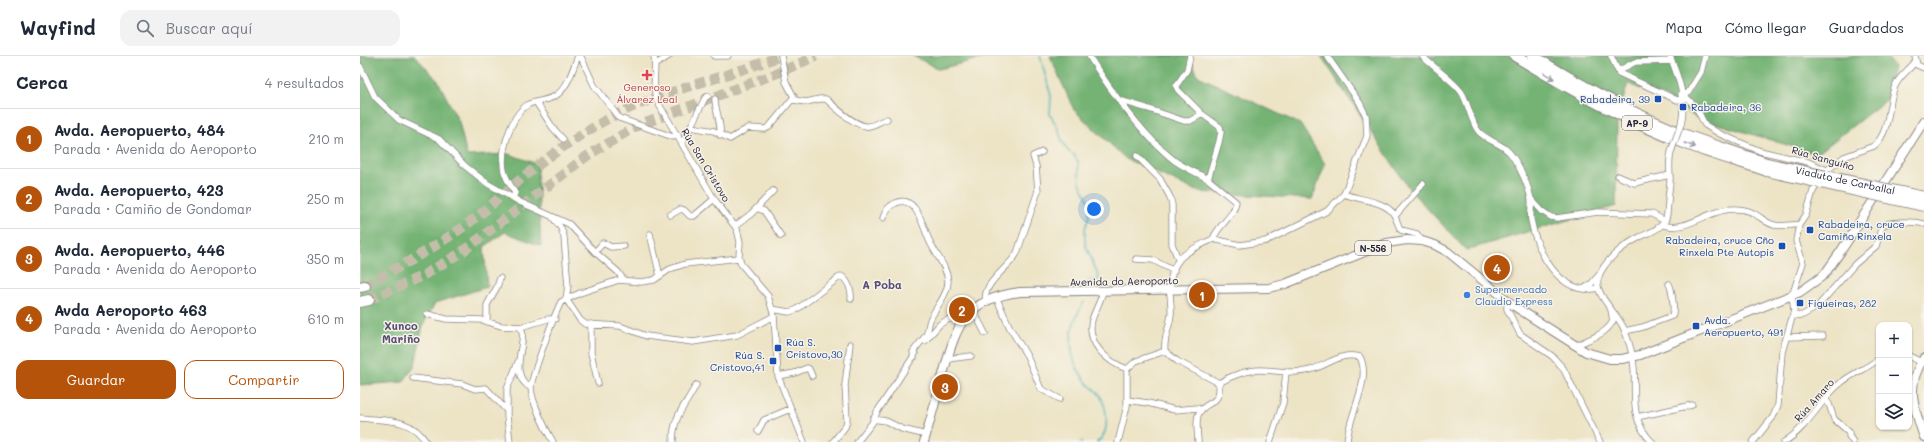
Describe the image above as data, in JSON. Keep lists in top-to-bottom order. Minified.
{"streets":{"highway":["AP-9","Viaduto de Carballal"],"main road":["N-556","Avenida do Aeroporto"],"street":["Rúa Sanguiño","Rúa San Cristovo","Rúa Amaro"]},"crossings":[["AP-9","Viaduto de Carballal"],["Rúa Sanguiño","Avenida do Aeroporto"]],"districts":["A Poba","Xunco Mariño"],"places":{"health":["Generoso Álvarez Leal"],"transit":["Rabadeira, 39","Rabadeira, 36","Rabadeira, cruce Camiño Rinxela","Rabadeira, cruce Cño Rinxela Pte Autopis","Figueiras, 282","Avda. Aeropuerto, 491","Rúa S. Cristovo,30","Rúa S. Cristovo,41"],"other":["Supermercado Claudio Express"]},"page":{"header":"Wayfind","search":"Buscar aquí","nav":["Mapa","Cómo llegar","Guardados"],"heading":["Cerca","4 resultados"],"list":[{"mark":"1","name":"Avda. Aeropuerto, 484","note":"Parada · Avenida do Aeroporto","value":"210 m"},{"mark":"2","name":"Avda. Aeropuerto, 423","note":"Parada · Camiño de Gondomar","value":"250 m"},{"mark":"3","name":"Avda. Aeropuerto, 446","note":"Parada · Avenida do Aeroporto","value":"350 m"},{"mark":"4","name":"Avda Aeroporto 463","note":"Parada · Avenida do Aeroporto","value":"610 m"}],"pins":["4","1","2","3"],"map_buttons":["+","−"],"buttons":["Guardar","Compartir"]}}
